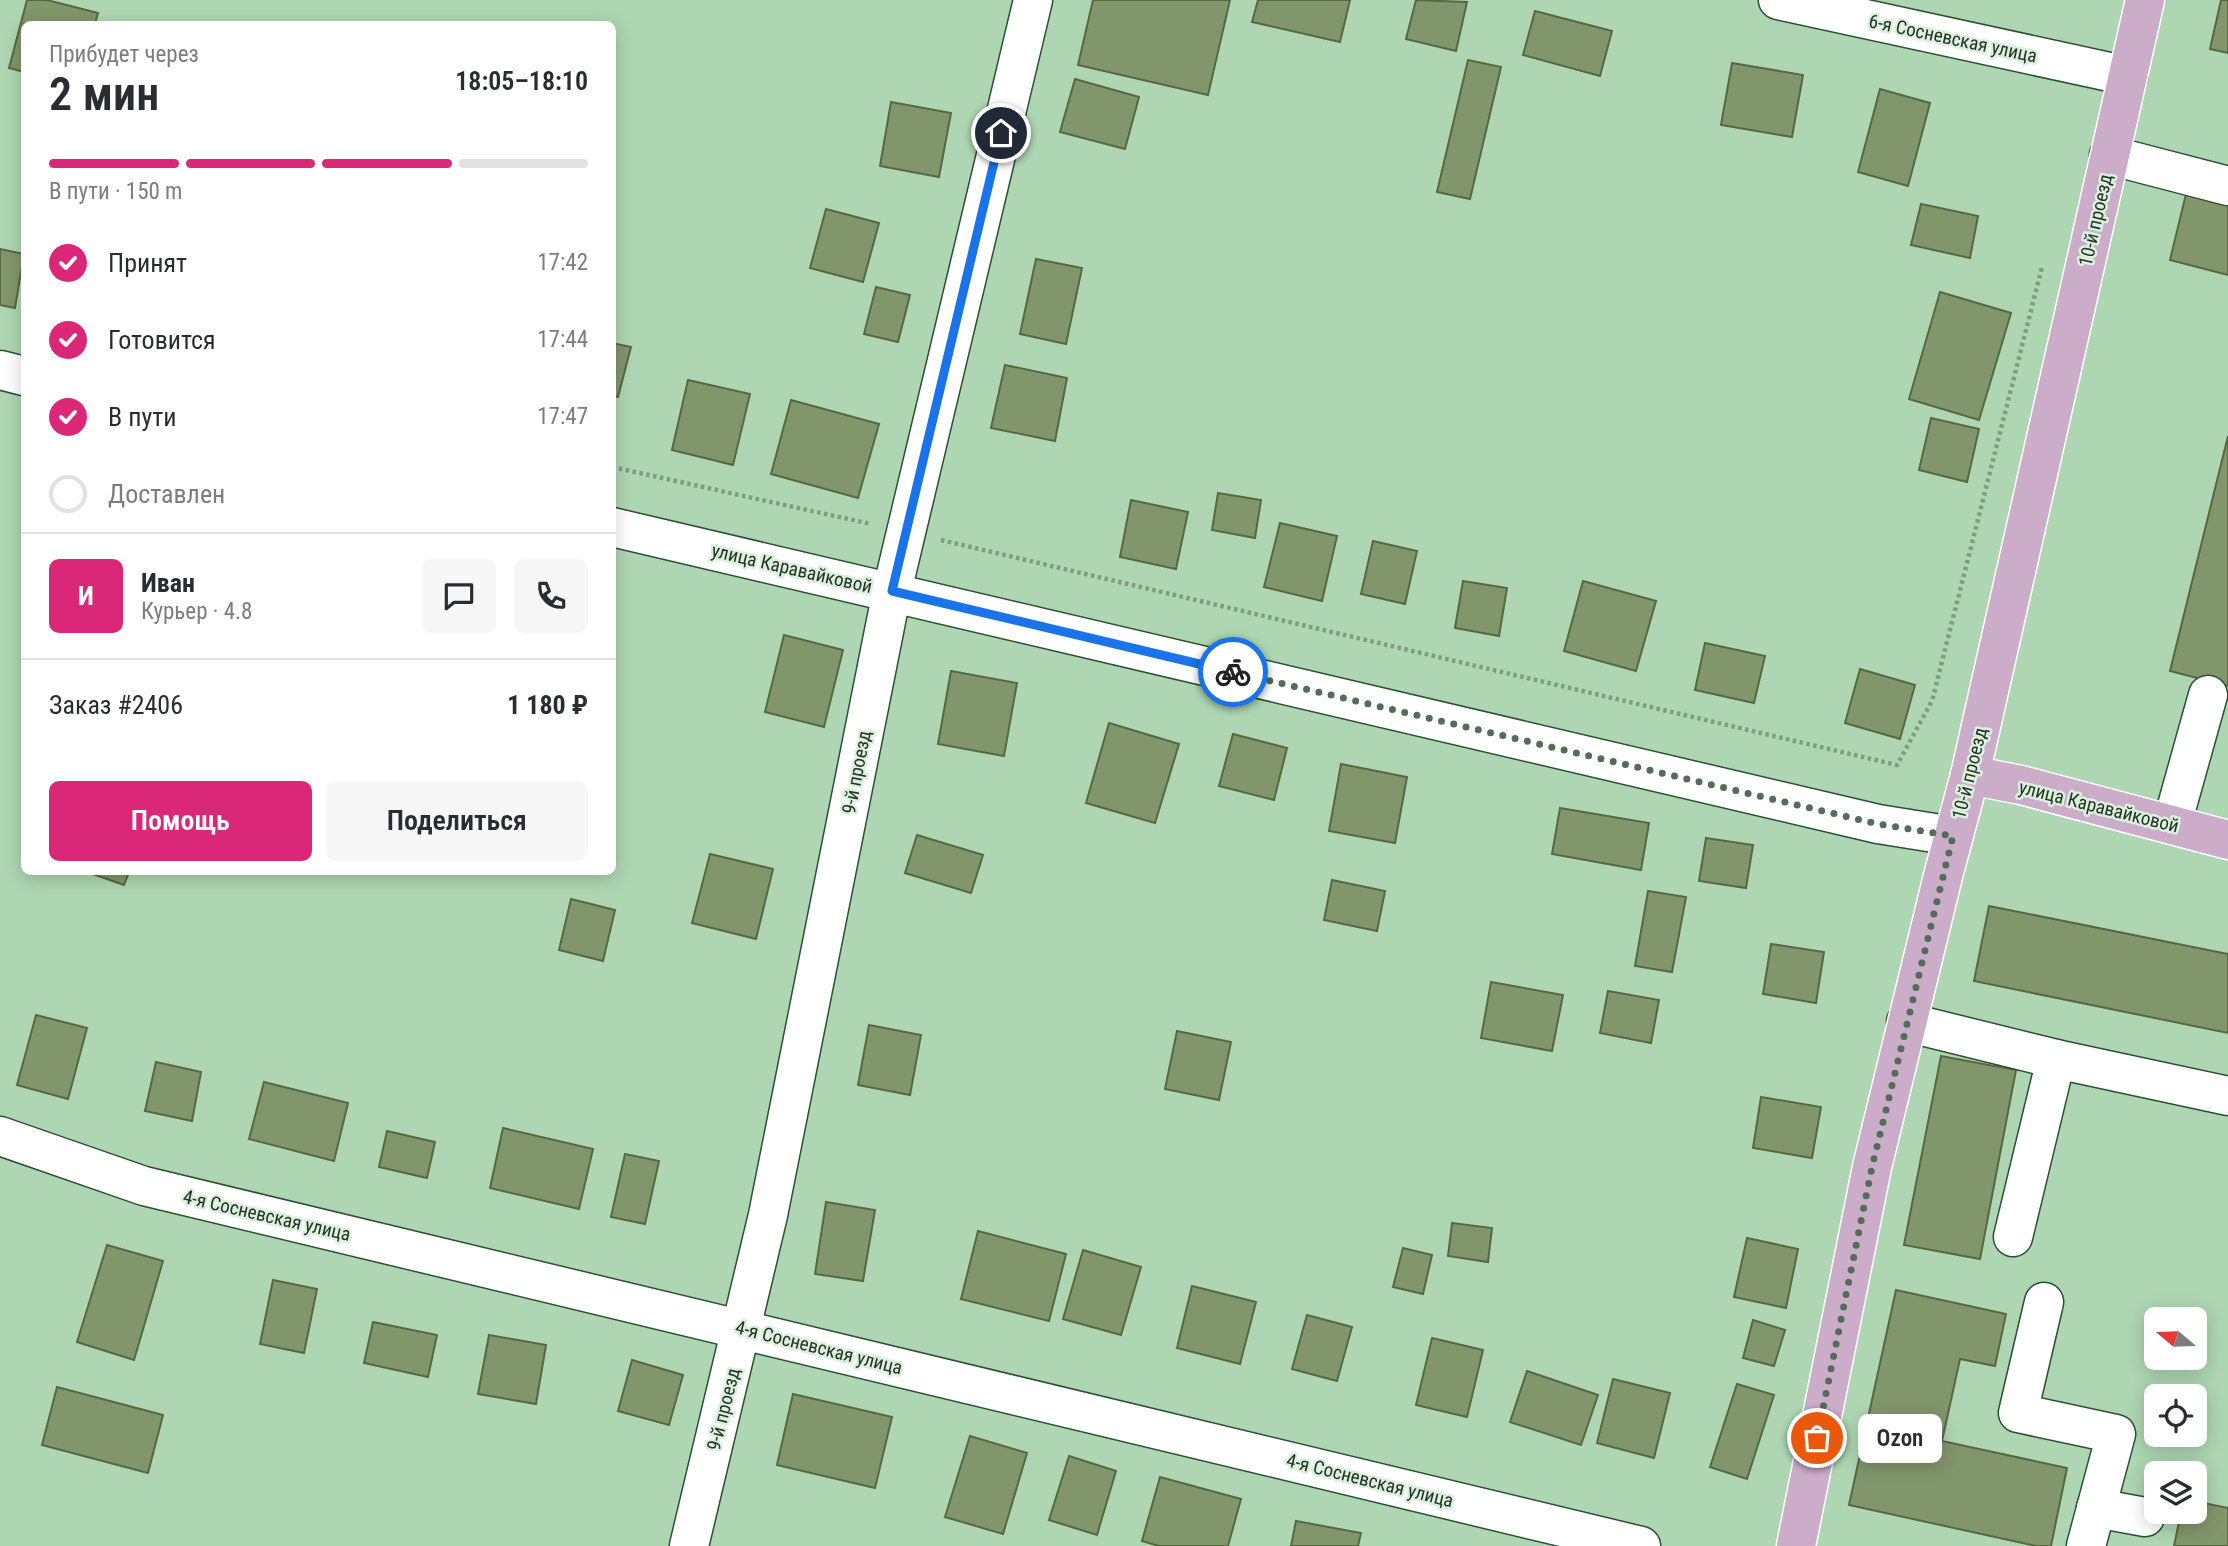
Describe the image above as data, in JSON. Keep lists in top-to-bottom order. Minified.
{"streets":{"main road":["10-й проезд","улица Каравайковой"],"street":["6-я Сосневская улица","9-й проезд","4-я Сосневская улица"]},"crossings":[["6-я Сосневская улица","10-й проезд"],["10-й проезд","улица Каравайковой"],["улица Каравайковой","9-й проезд"],["9-й проезд","4-я Сосневская улица"]],"places":["Ozon"],"north":"left","page":{"heading":["2 мин","Прибудет через","18:05–18:10"],"panel":["Иван","Курьер · 4.8","Заказ #2406","1 180 ₽"],"bar":"В пути · 150 m","list":[["Принят","17:42"],["Готовится","17:44"],["В пути","17:47"],"Доставлен"],"round":"И","buttons":["Помощь","Поделиться"],"bubble":"Ozon"}}
